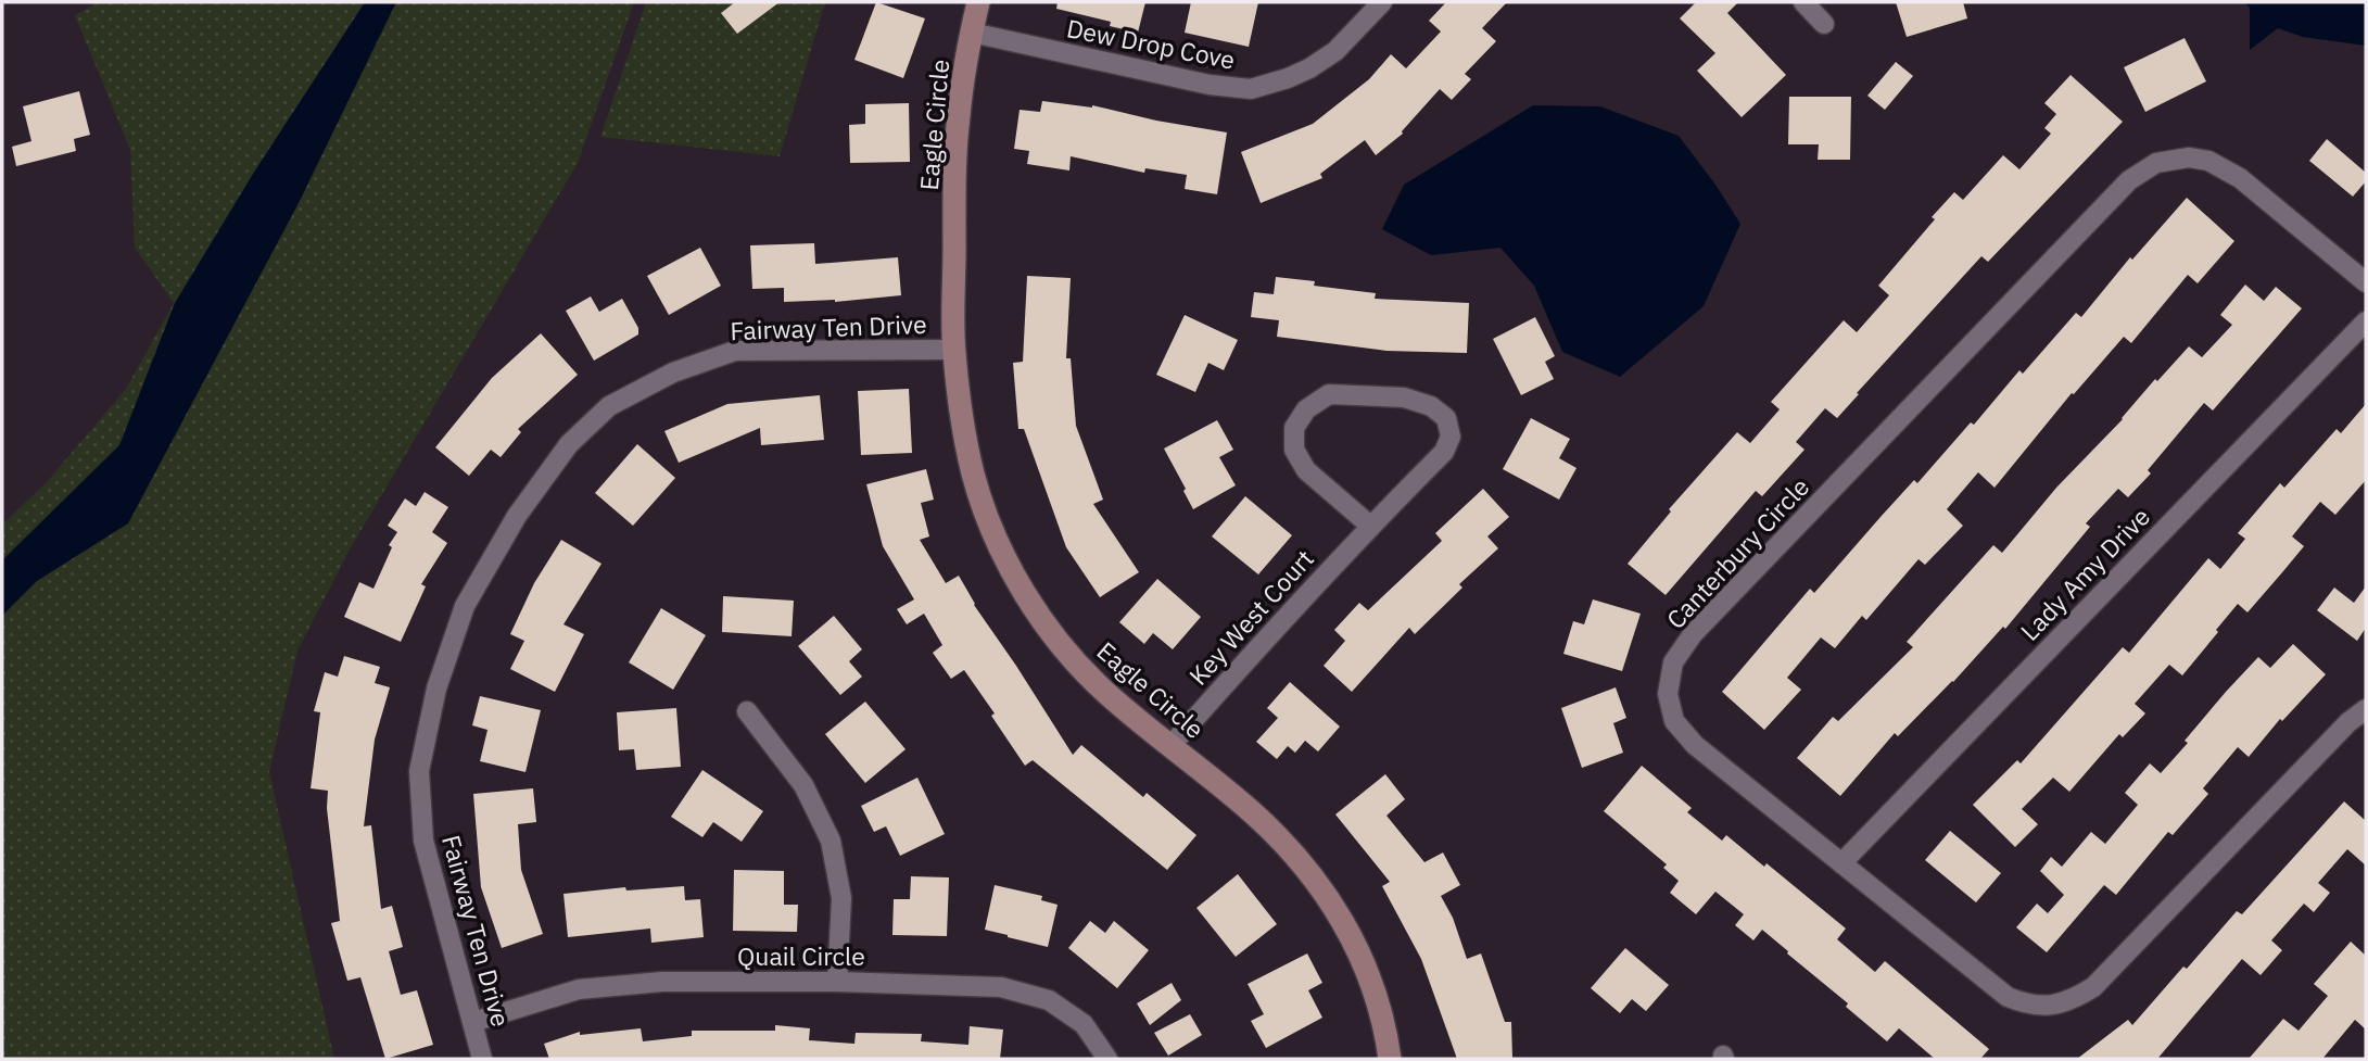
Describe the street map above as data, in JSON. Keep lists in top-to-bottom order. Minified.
{"streets":{"street":["Dew Drop Cove","Eagle Circle","Fairway Ten Drive","Canterbury Circle","Lady Amy Drive","Key West Court","Quail Circle"]},"crossings":[["Dew Drop Cove","Eagle Circle"],["Eagle Circle","Fairway Ten Drive"],["Eagle Circle","Key West Court"],["Fairway Ten Drive","Quail Circle"],["Canterbury Circle","Lady Amy Drive"]]}
